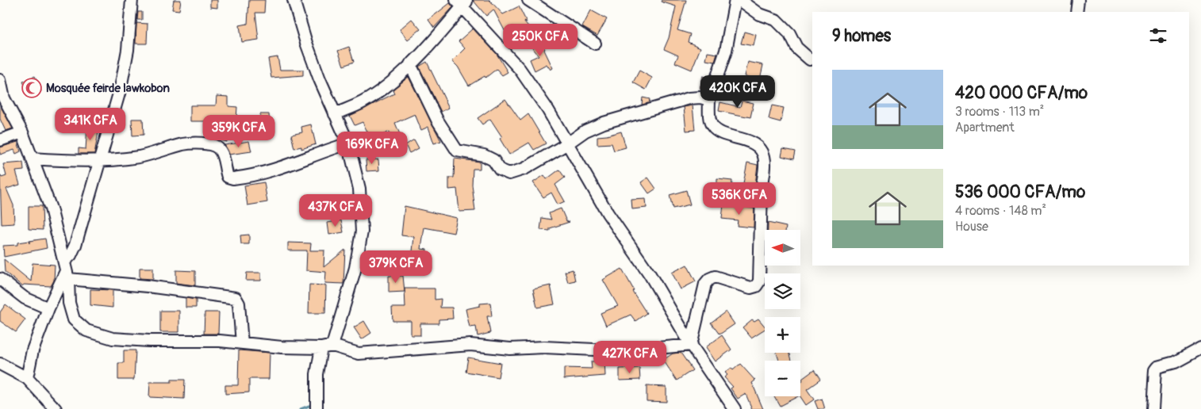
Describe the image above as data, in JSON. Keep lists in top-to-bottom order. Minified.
{"places":{"mosque":["Mosquée feirde lawkobon"]},"north":"left","page":{"heading":"9 homes","price":["250K CFA","420K CFA","341K CFA","359K CFA","169K CFA","536K CFA","437K CFA","379K CFA","427K CFA"],"list":[{"name":"420 000 CFA/mo","note":"3 rooms · 113 m² · Apartment"},{"name":"536 000 CFA/mo","note":"4 rooms · 148 m² · House"}],"map_buttons":["+","−"]}}
